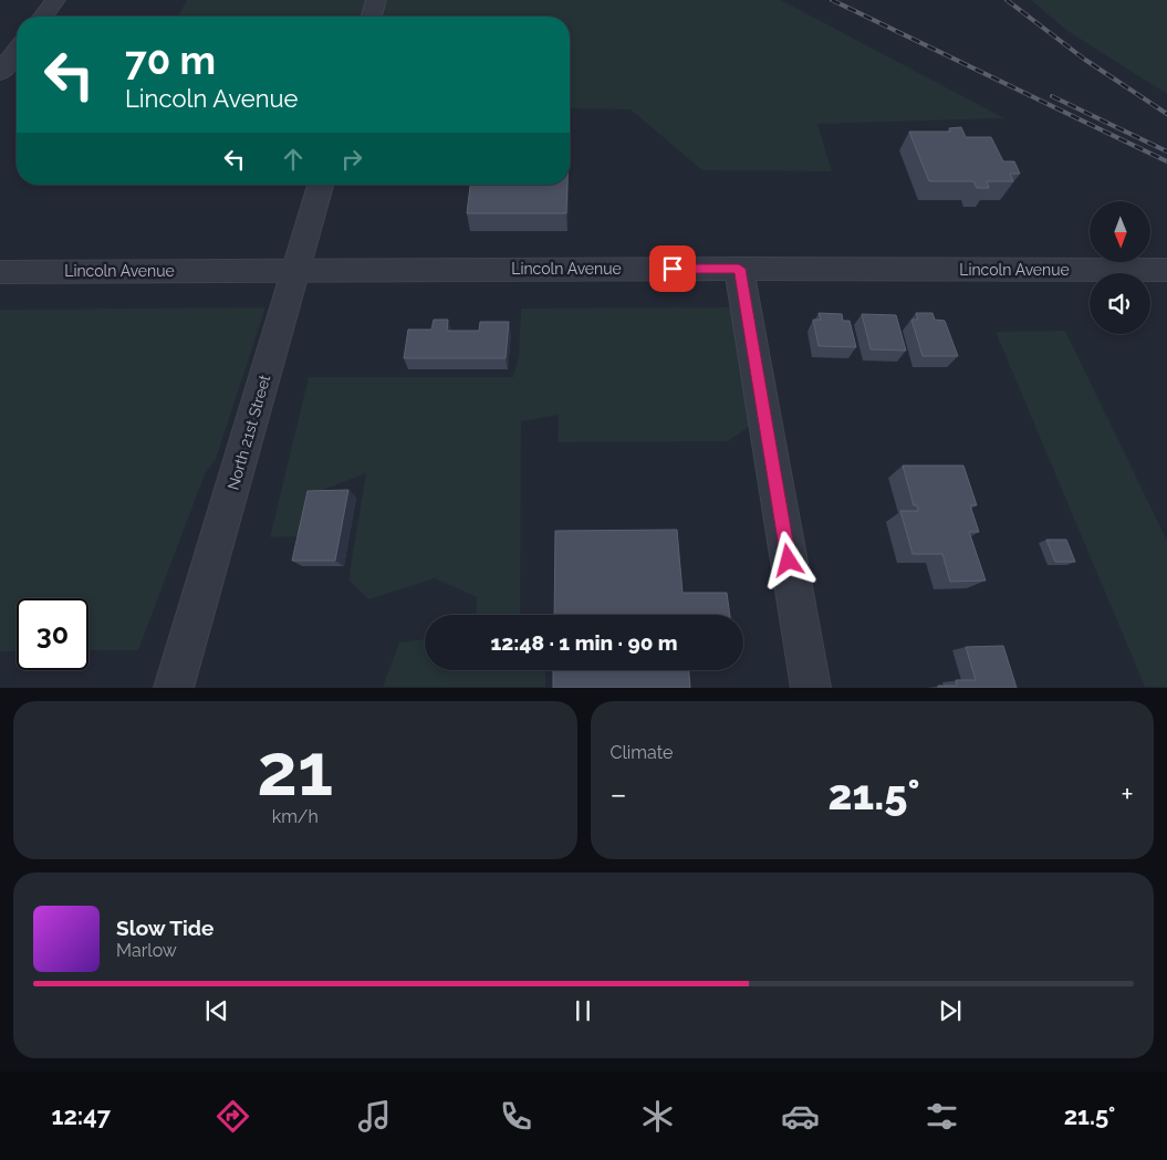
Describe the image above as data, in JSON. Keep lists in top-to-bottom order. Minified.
{"streets":{"street":["Lincoln Avenue","North 21st Street"]},"crossings":[["Lincoln Avenue","North 21st Street"]],"north":"bottom","page":{"turn":["70 m","Lincoln Avenue"],"limit":"30","trip":"12:48 · 1 min · 90 m","tile":[["21","km/h"],"Climate"],"heat":["−","21.5°","+"],"song":["Slow Tide","Marlow"],"tabs":["12:47","21.5°"]}}
